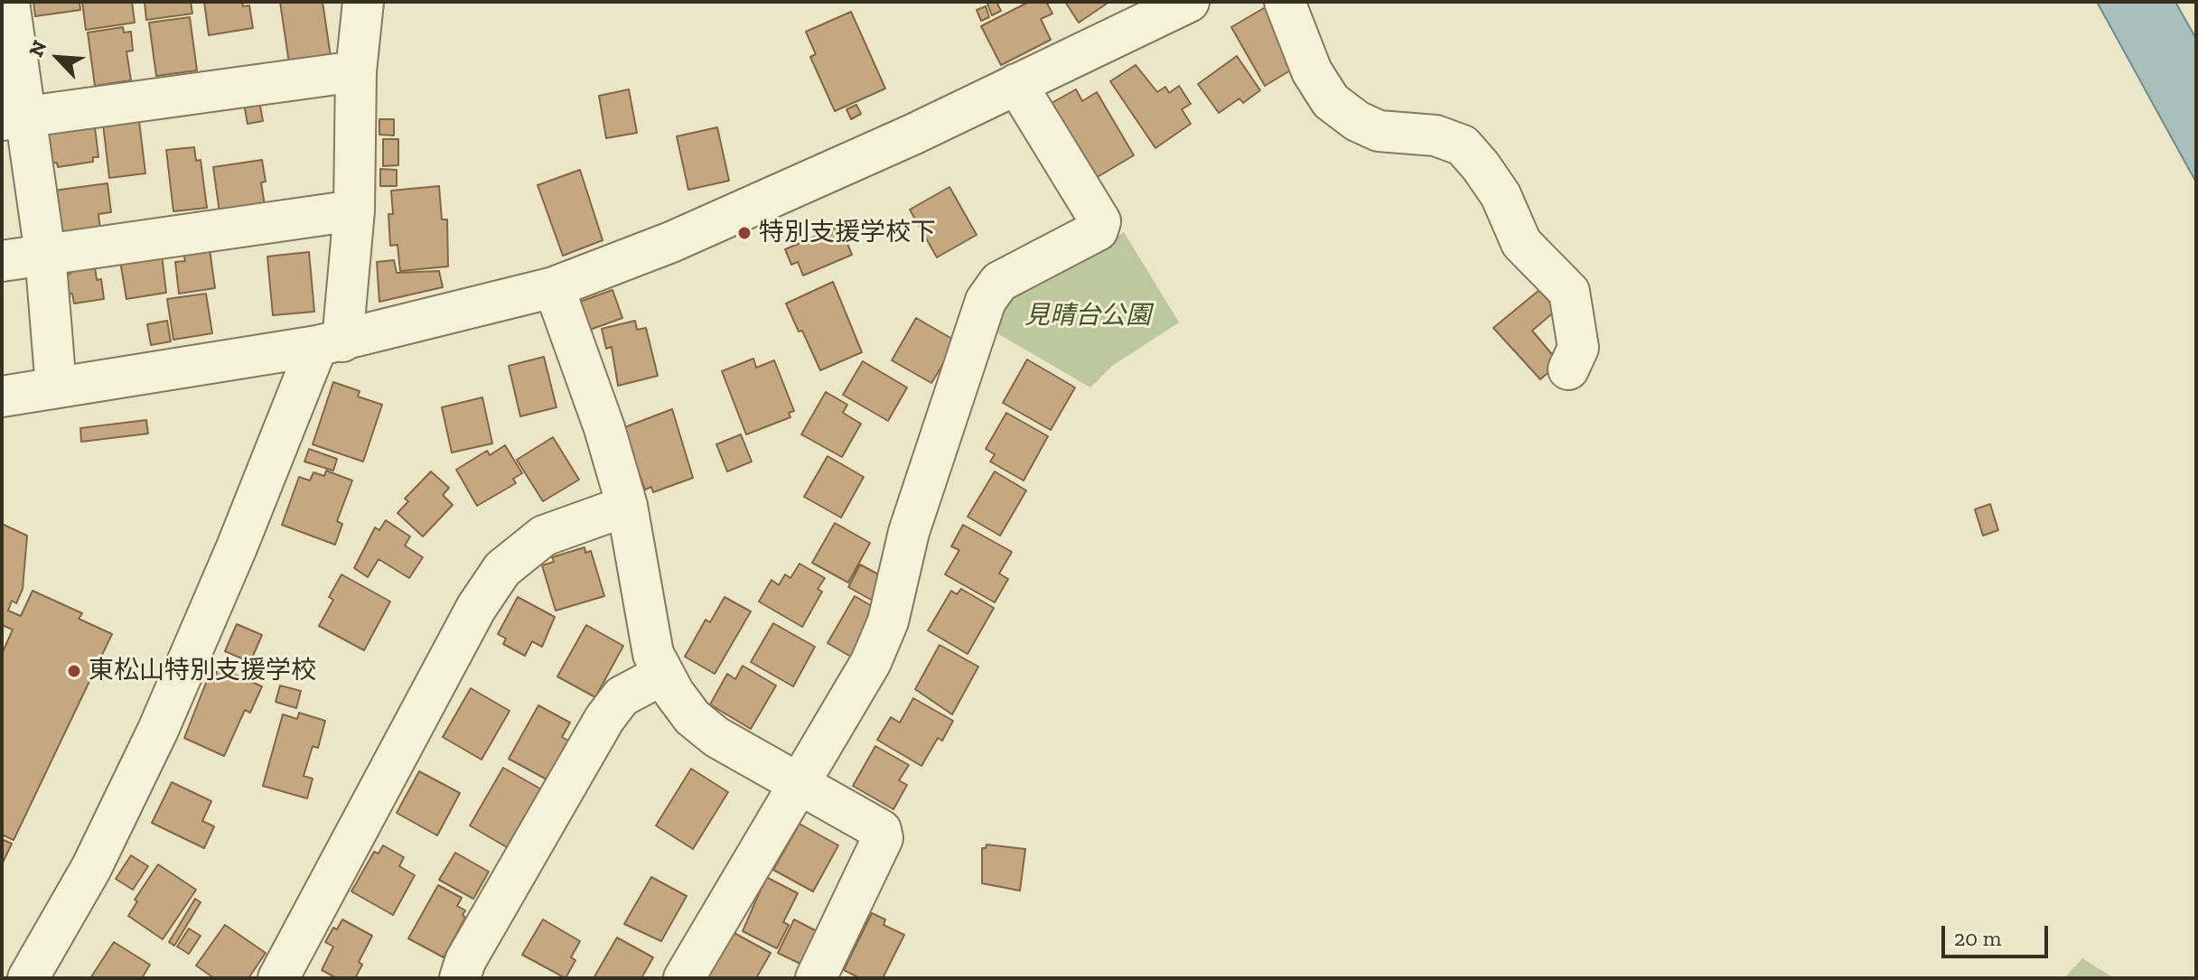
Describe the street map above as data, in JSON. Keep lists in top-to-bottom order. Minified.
{"parks":["見晴台公園"],"places":["特別支援学校下","東松山特別支援学校"],"scale_bar":"20 m","north":"top left"}
